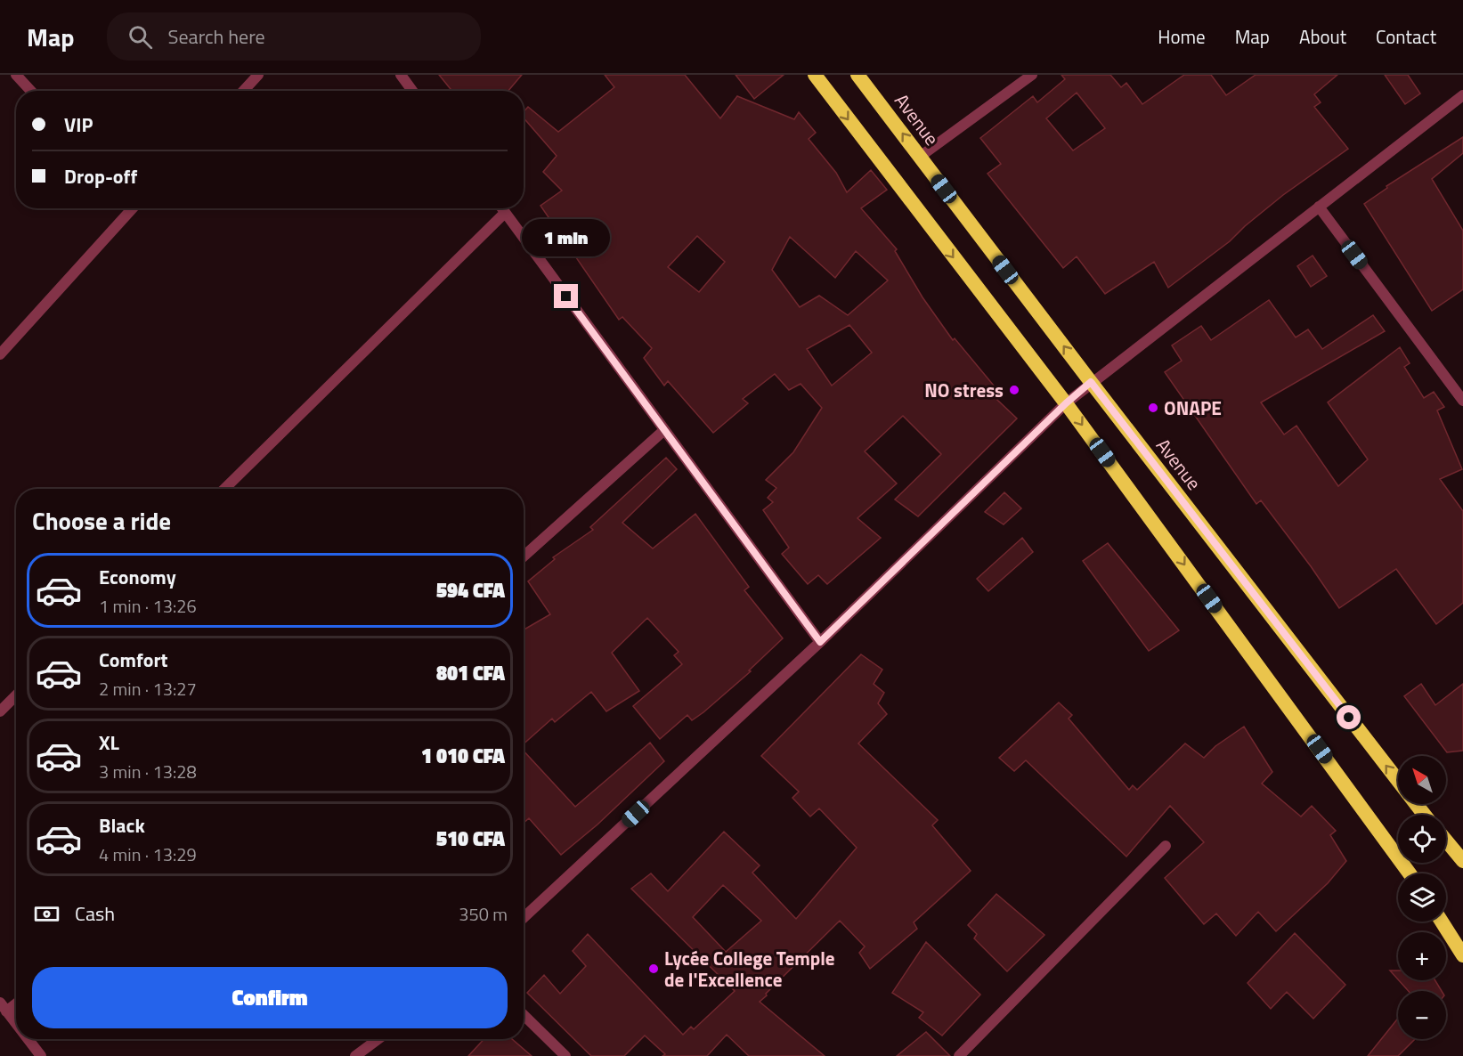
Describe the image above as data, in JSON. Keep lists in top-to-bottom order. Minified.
{"streets":{"highway":["Avenue"]},"places":["NO stress","ONAPE","Lycée College Temple de l'Excellence"],"north":"top left","page":{"header":"Map","search":"Search here","nav":["Home","Map","About","Contact"],"banner":["VIP","Drop-off"],"bubble":"1 min","heading":"Choose a ride","list":[{"name":"Economy","note":"1 min · 13:26","value":"594 CFA"},{"name":"Comfort","note":"2 min · 13:27","value":"801 CFA"},{"name":"XL","note":"3 min · 13:28","value":"1 010 CFA"},{"name":"Black","note":"4 min · 13:29","value":"510 CFA"}],"map_buttons":["+","−"],"pay":["Cash","350 m"],"buttons":"Confirm"}}
